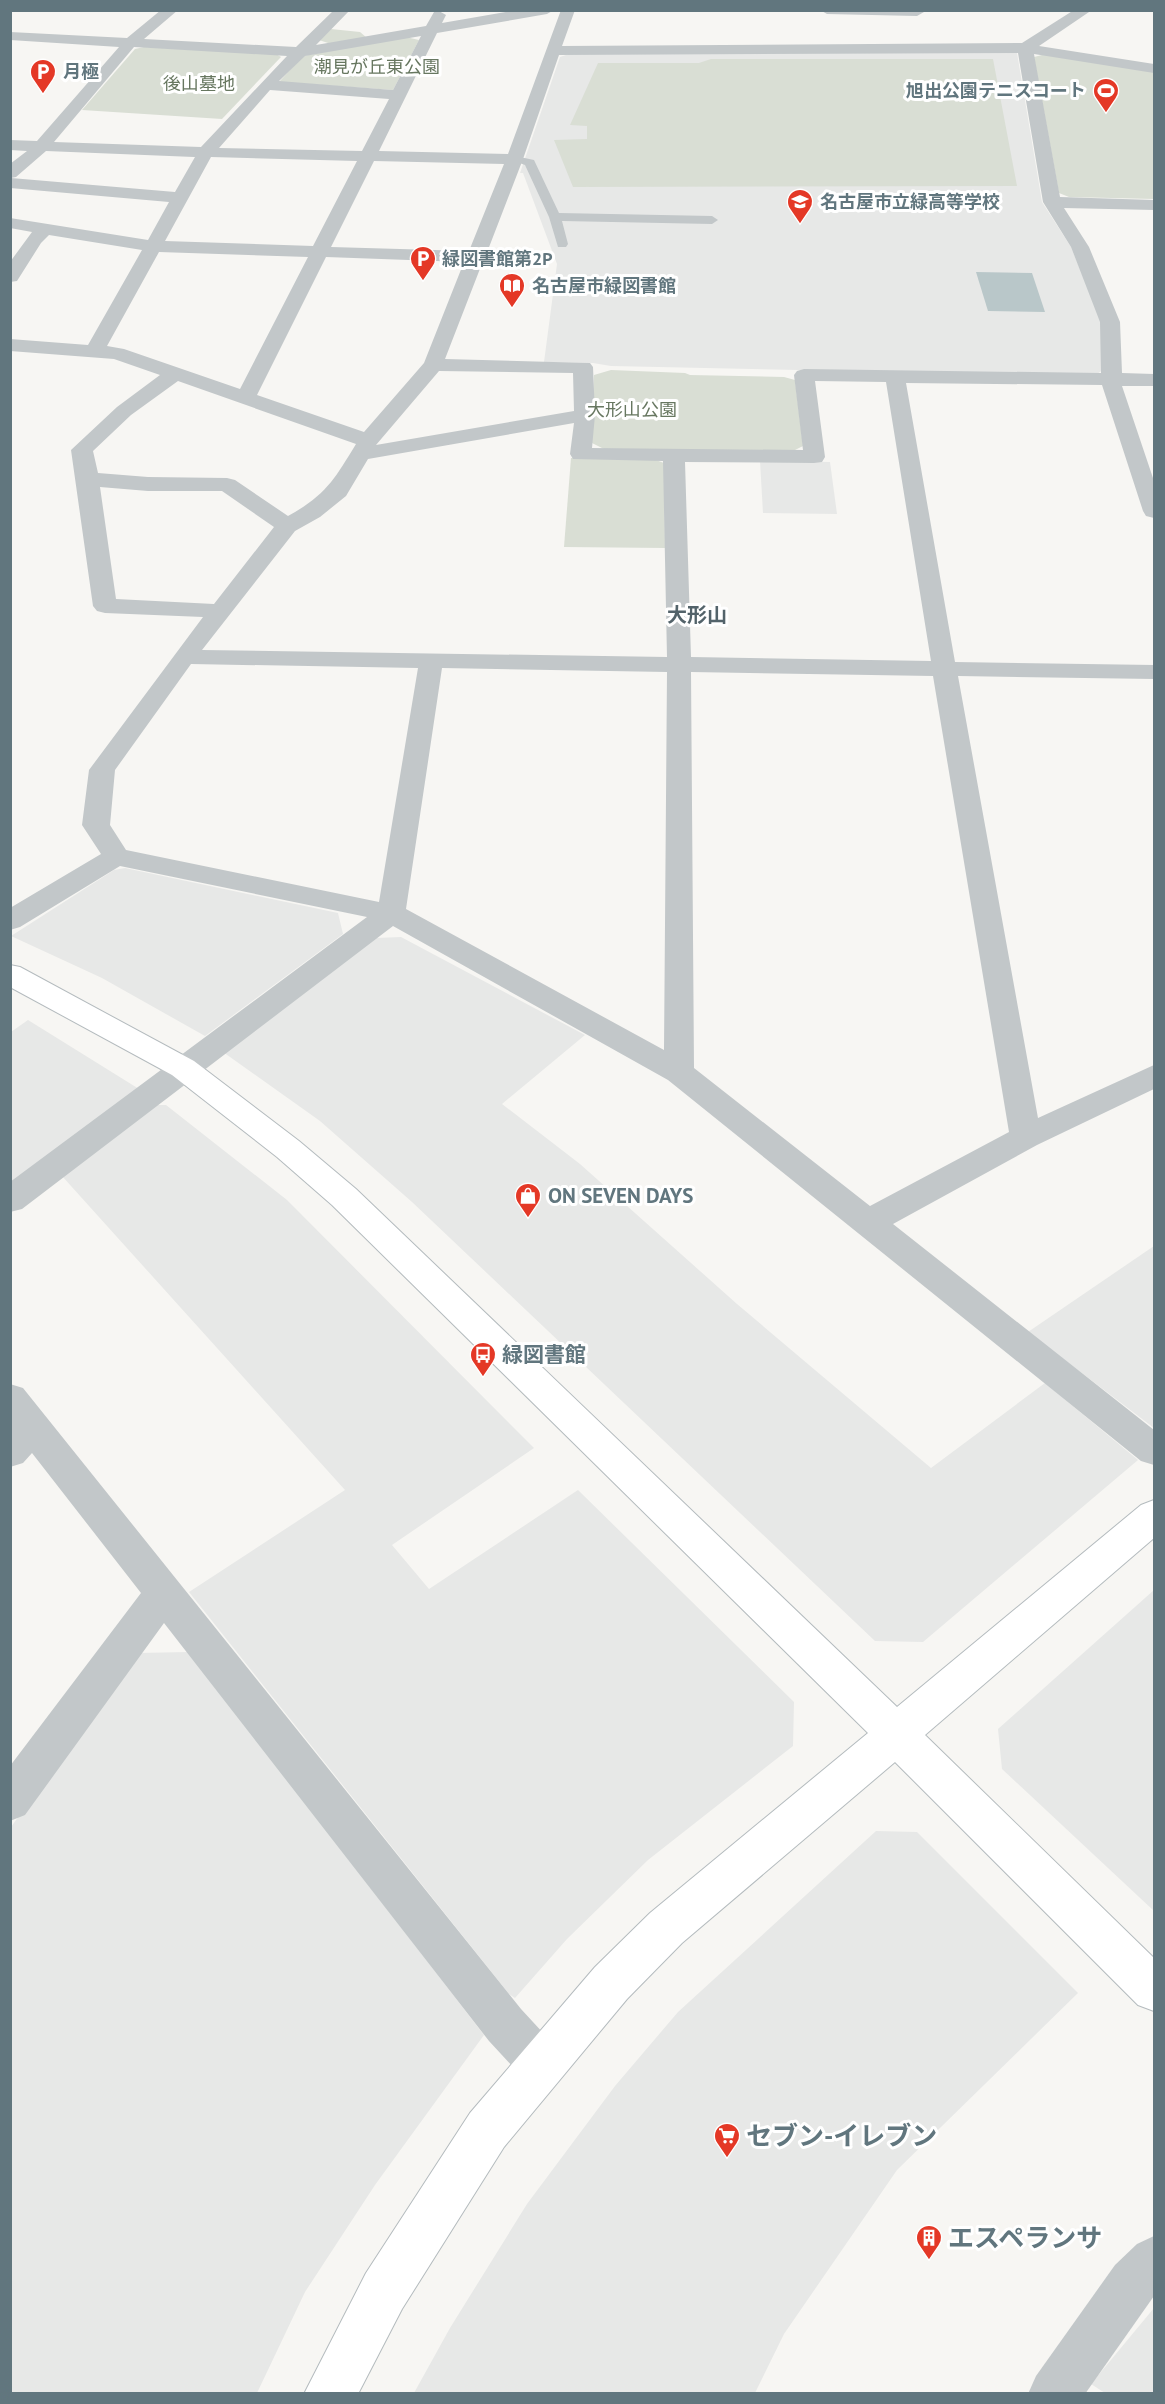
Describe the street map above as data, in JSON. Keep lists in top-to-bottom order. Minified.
{"districts":["大形山"],"parks":["潮見が丘東公園","後山墓地","大形山公園"],"places":{"parking":["月極","緑図書館第2P"],"sports":["旭出公園テニスコート"],"school or university":["名古屋市立緑高等学校"],"library":["名古屋市緑図書館"],"shop":["ON SEVEN DAYS"],"bus stop":["緑図書館"],"supermarket":["セブン-イレブン"],"building":["エスペランサ"]}}
